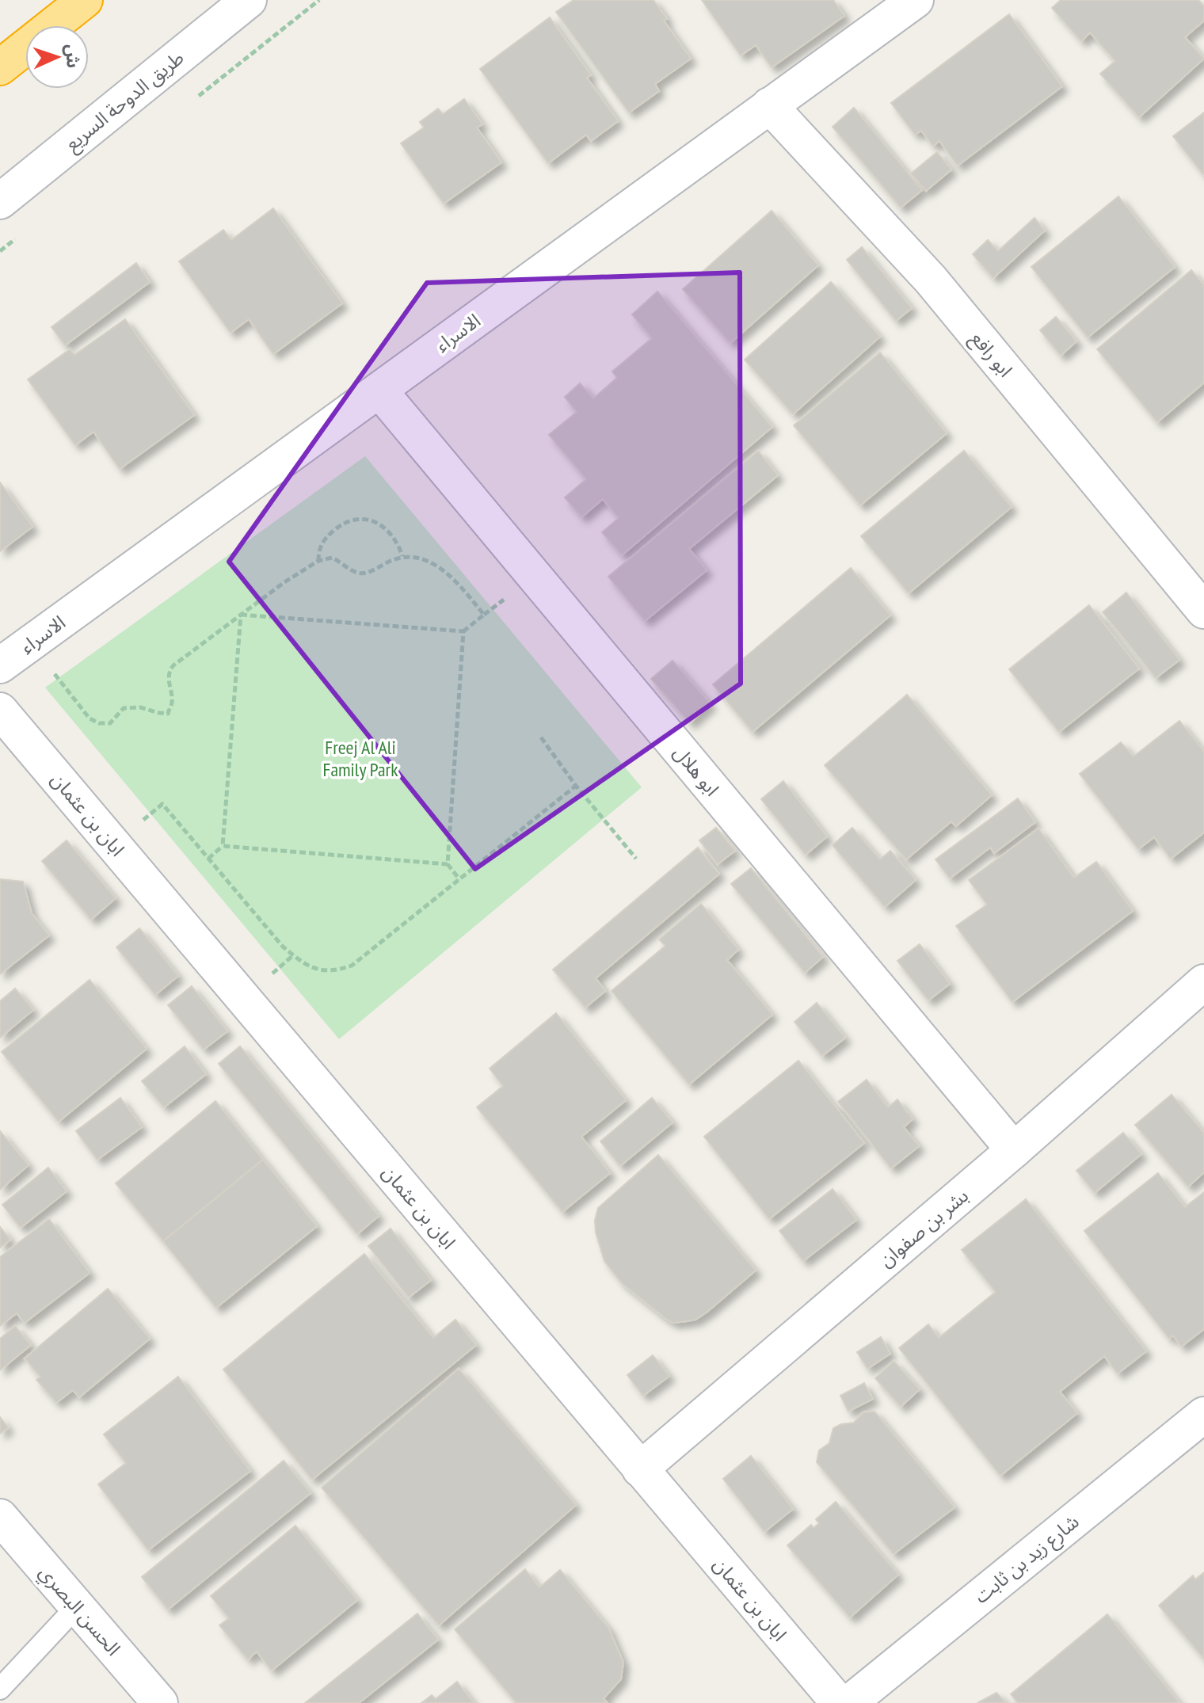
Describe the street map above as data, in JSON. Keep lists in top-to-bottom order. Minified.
{"streets":{"street":["طريق الدوحة السريع","الاسراء","ابو رافع","ابو هلال","ابان بن عثمان","بشر بن صفوان","شارع زيد بن ثابت","الحسن البصري"]},"crossings":[["الاسراء","ابو رافع"],["الاسراء","ابو هلال"],["ابو هلال","بشر بن صفوان"],["ابان بن عثمان","بشر بن صفوان"]],"parks":["Freej Al Ali Family Park"],"north":"right"}
